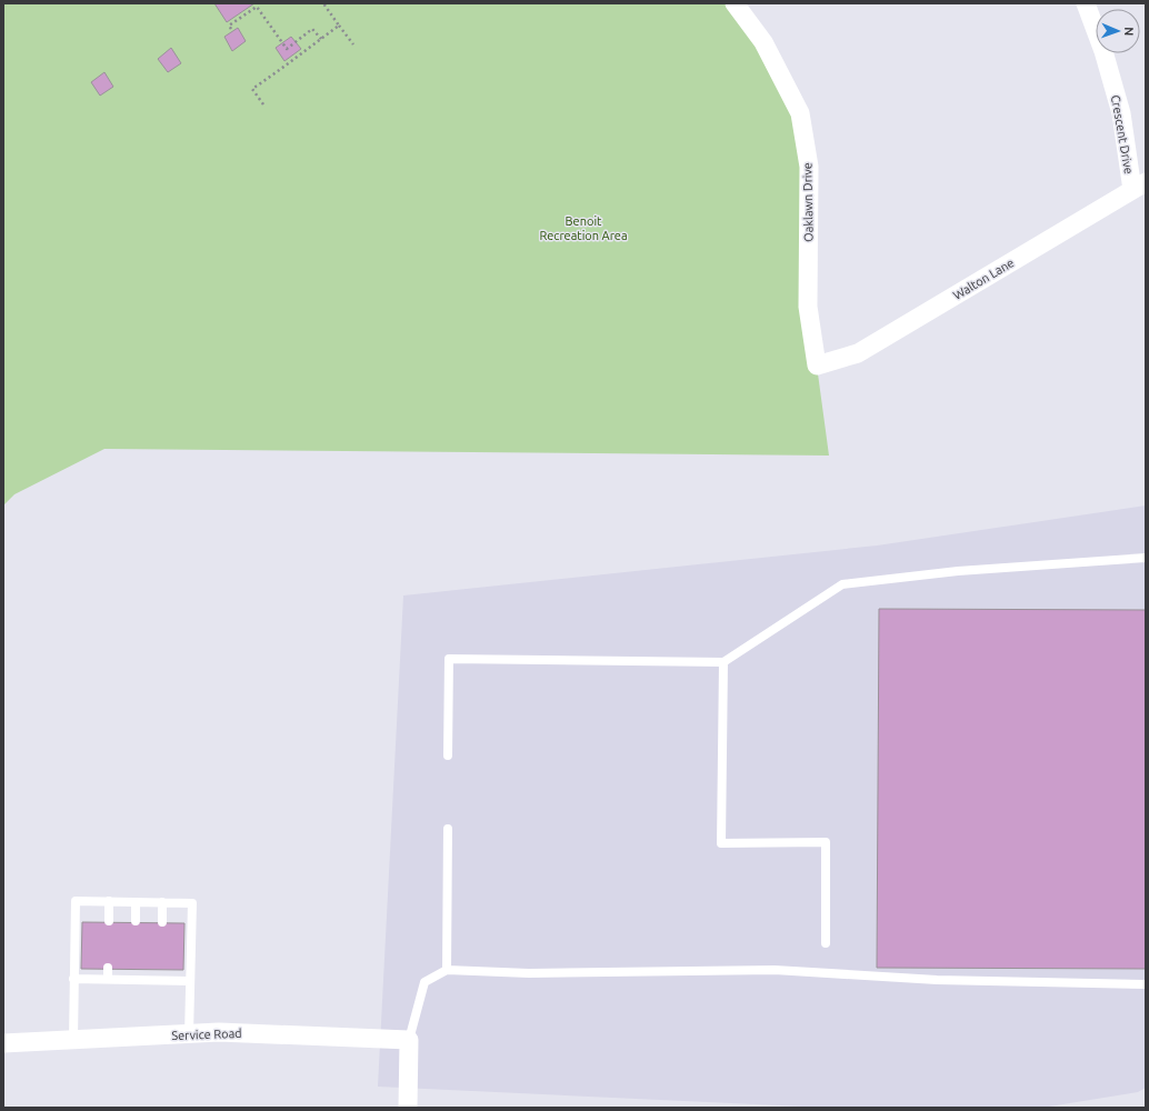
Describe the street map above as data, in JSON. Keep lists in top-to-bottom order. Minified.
{"streets":{"street":["Crescent Drive","Oaklawn Drive","Walton Lane","Service Road"]},"crossings":[["Crescent Drive","Walton Lane"],["Oaklawn Drive","Walton Lane"]],"parks":["Benoit Recreation Area"],"north":"right"}
